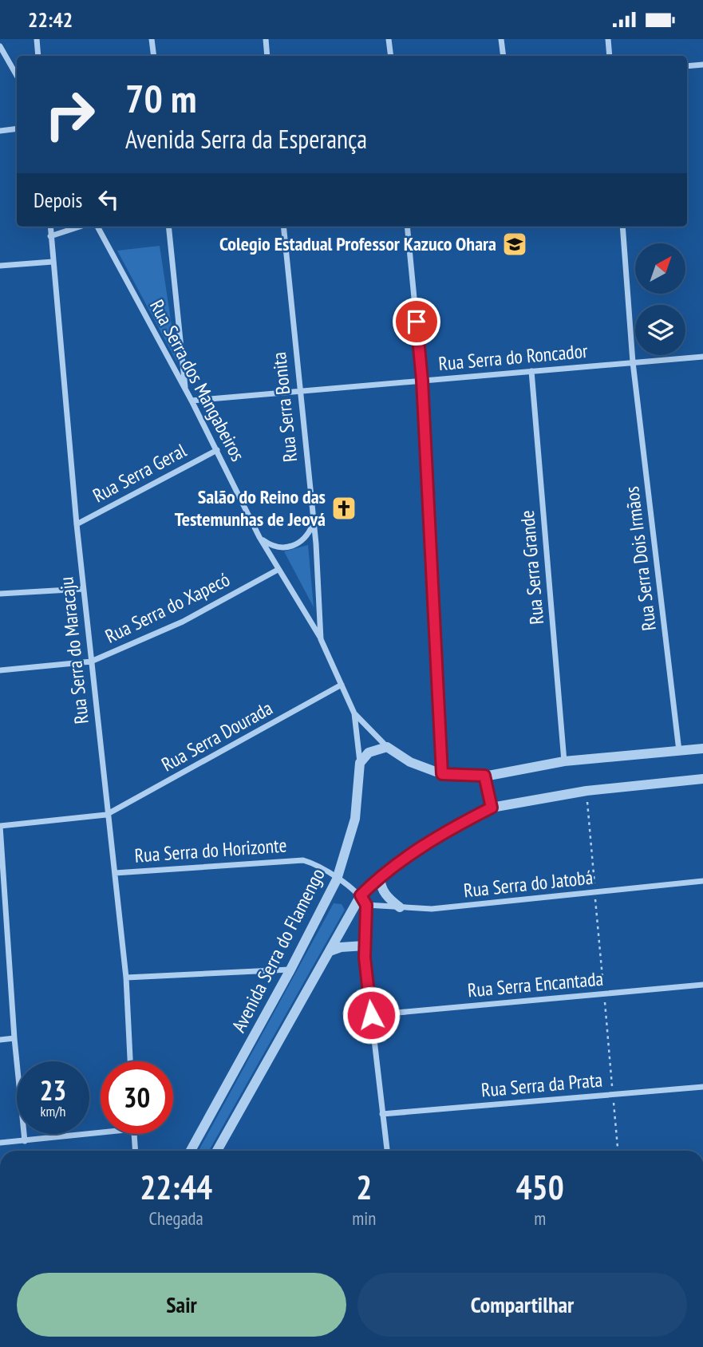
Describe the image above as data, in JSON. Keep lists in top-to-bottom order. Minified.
{"streets":{"street":["Rua Serra do Roncador","Rua Serra dos Mangabeiros","Rua Serra Bonita","Rua Serra Geral","Rua Serra Dois Irmãos","Rua Serra Grande","Rua Serra do Xapecó","Rua Serra do Maracaju","Rua Serra Dourada","Rua Serra do Horizonte","Rua Serra do Jatobá","Avenida Serra do Flamengo","Rua Serra Encantada","Rua Serra da Prata"]},"crossings":[["Rua Serra do Roncador","Rua Serra dos Mangabeiros"],["Rua Serra do Roncador","Rua Serra Bonita"],["Rua Serra do Roncador","Rua Serra Dois Irmãos"],["Rua Serra do Roncador","Rua Serra Grande"],["Rua Serra dos Mangabeiros","Rua Serra Bonita"],["Rua Serra dos Mangabeiros","Rua Serra Geral"],["Rua Serra dos Mangabeiros","Rua Serra do Xapecó"],["Rua Serra Bonita","Rua Serra Dourada"],["Rua Serra Bonita","Avenida Serra do Flamengo"],["Rua Serra Geral","Rua Serra do Maracaju"],["Rua Serra do Xapecó","Rua Serra do Maracaju"],["Rua Serra do Maracaju","Rua Serra Dourada"],["Rua Serra do Maracaju","Rua Serra do Horizonte"],["Rua Serra do Horizonte","Rua Serra do Jatobá"],["Rua Serra do Horizonte","Avenida Serra do Flamengo"]],"places":{"school or university":["Colegio Estadual Professor Kazuco Ohara"],"church":["Salão do Reino das Testemunhas de Jeová"]},"north":"top right","page":{"status":"22:42","turn":["70 m","Avenida Serra da Esperança"],"then":"Depois","speed":"23 km/h","limit":"30","eta":["22:44","Chegada","2","min","450","m"],"buttons":["Sair","Compartilhar"]}}
